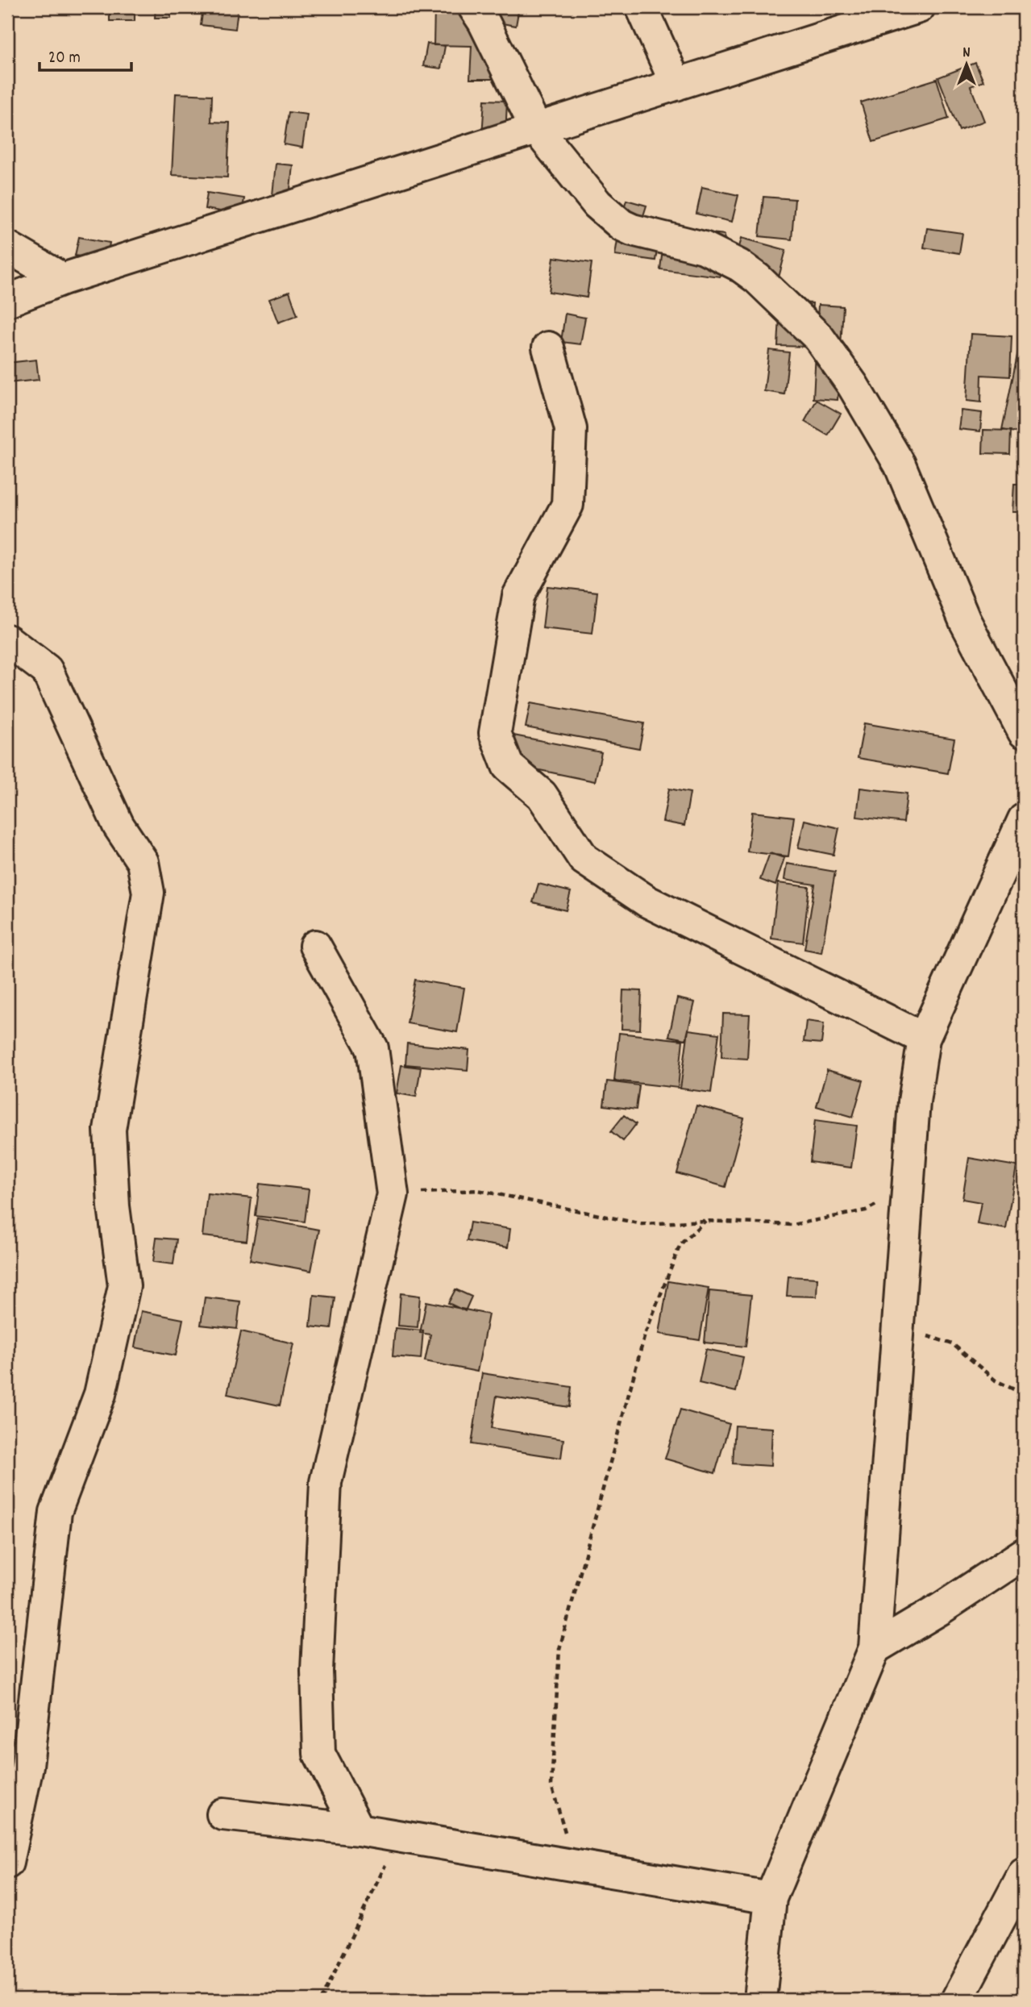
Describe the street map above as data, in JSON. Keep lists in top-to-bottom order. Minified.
{"scale_bar":"20 m","north":"top"}
